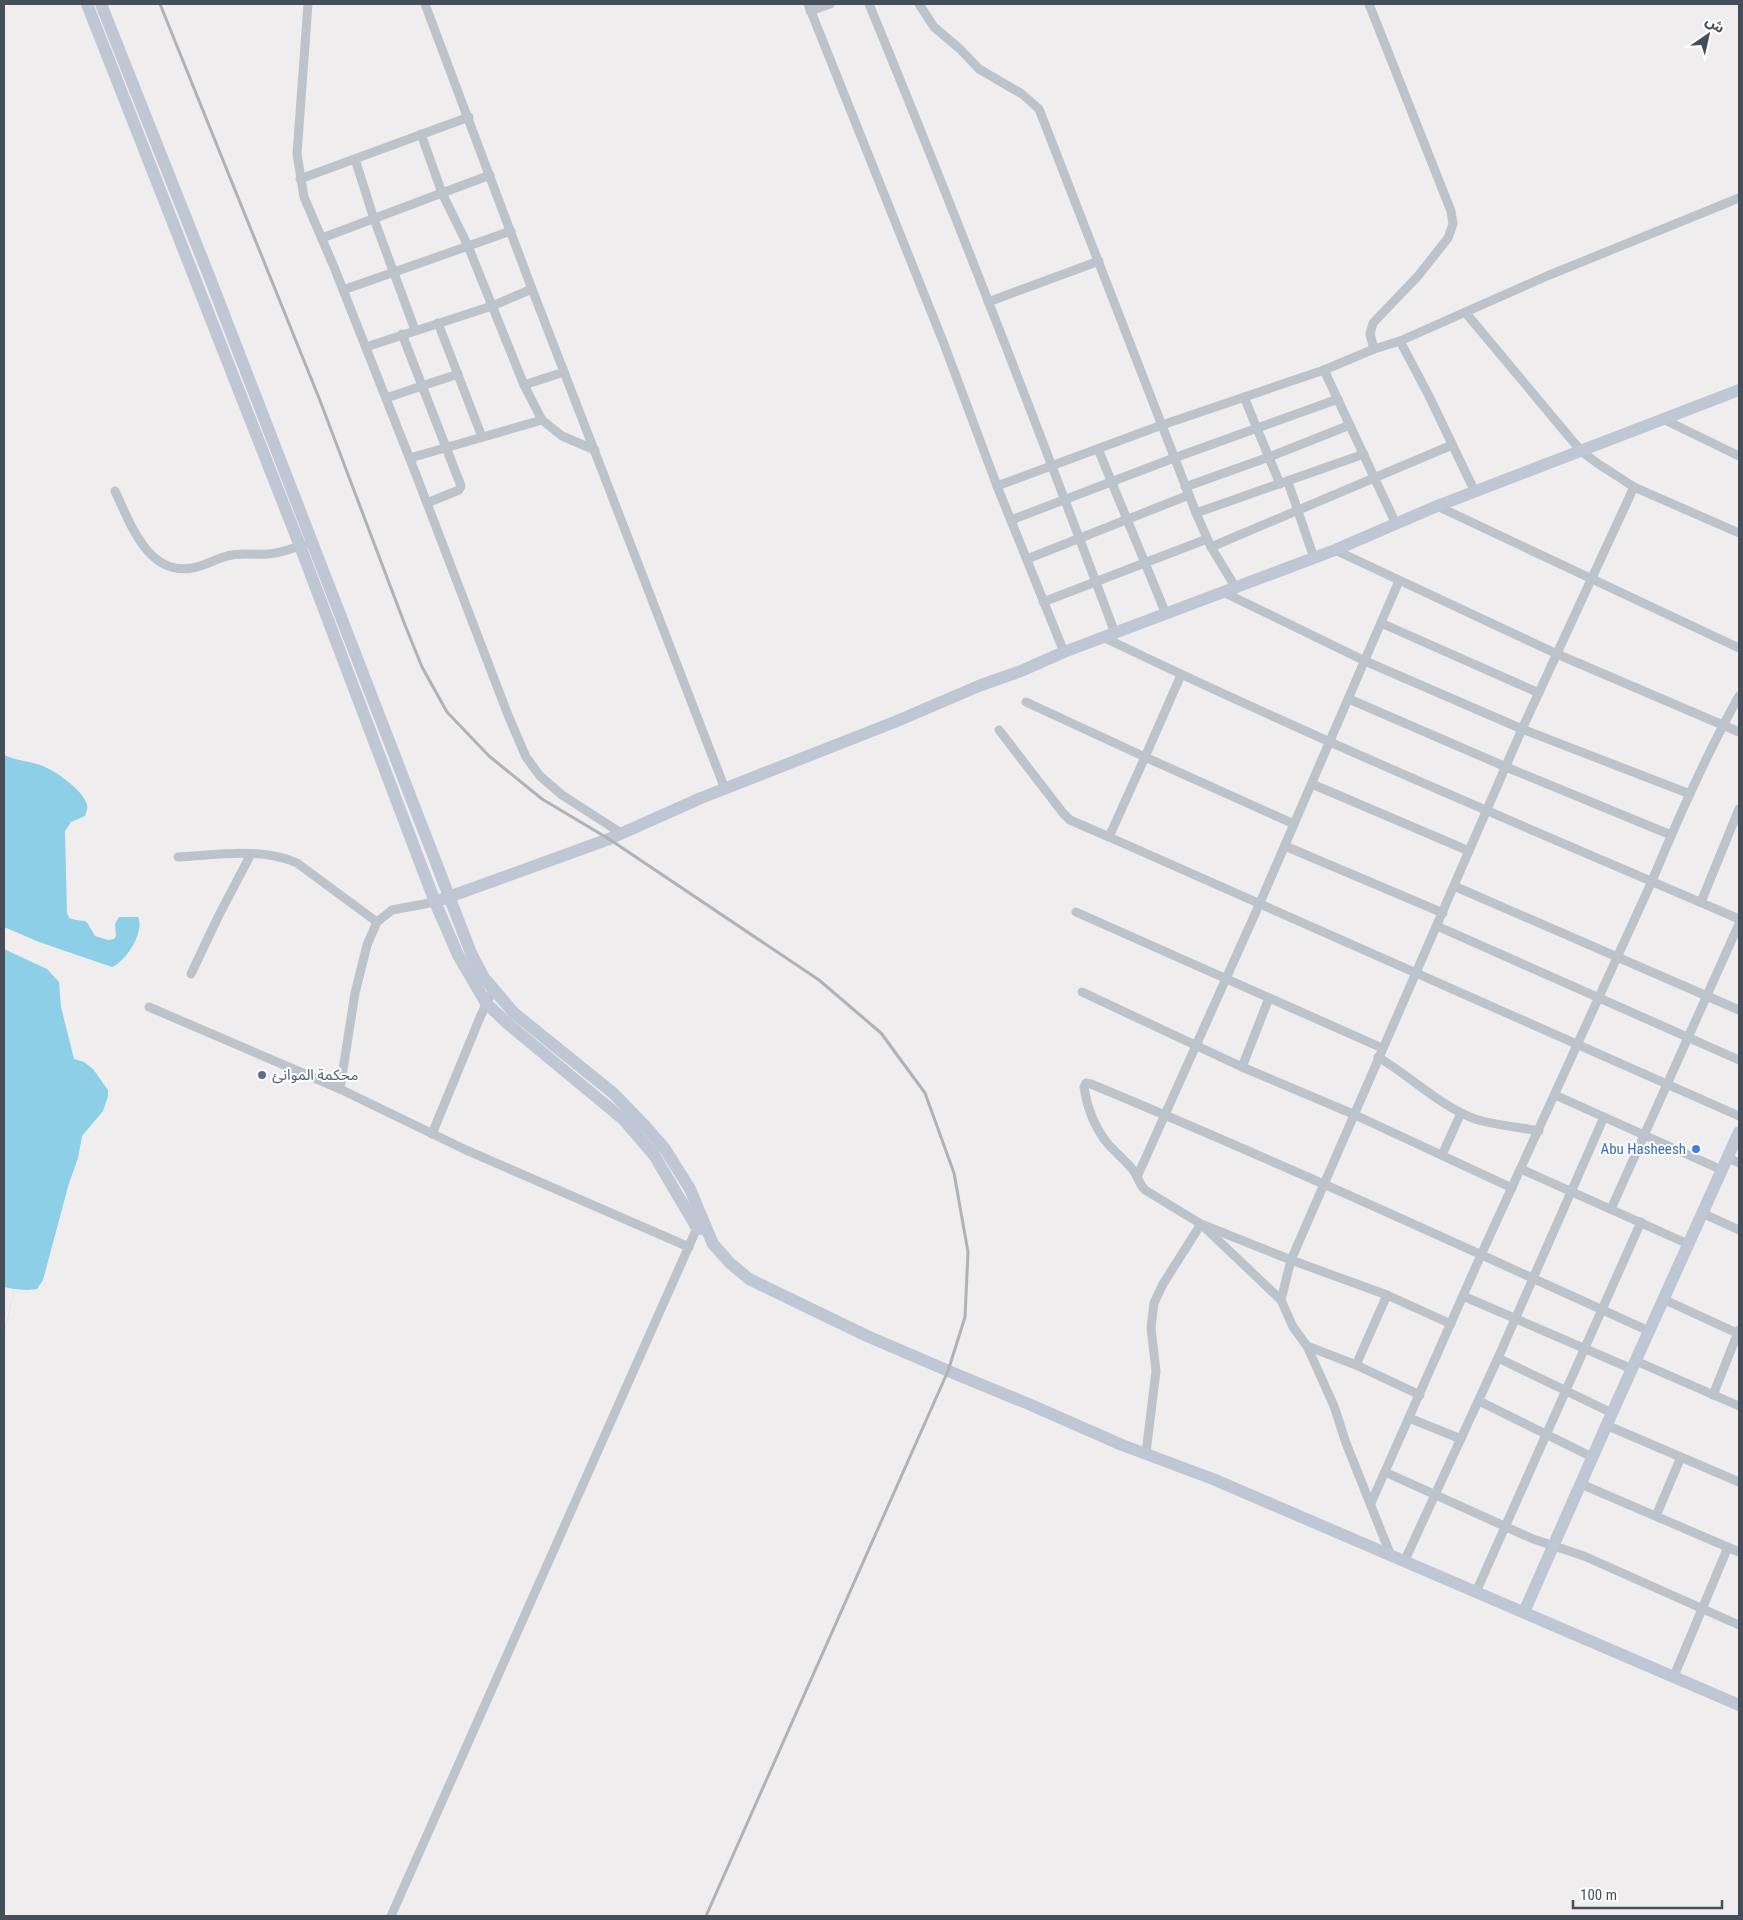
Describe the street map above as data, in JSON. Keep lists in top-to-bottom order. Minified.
{"places":["محكمة الموانئ","Abu Hasheesh"],"scale_bar":"100 m","north":"top right"}
